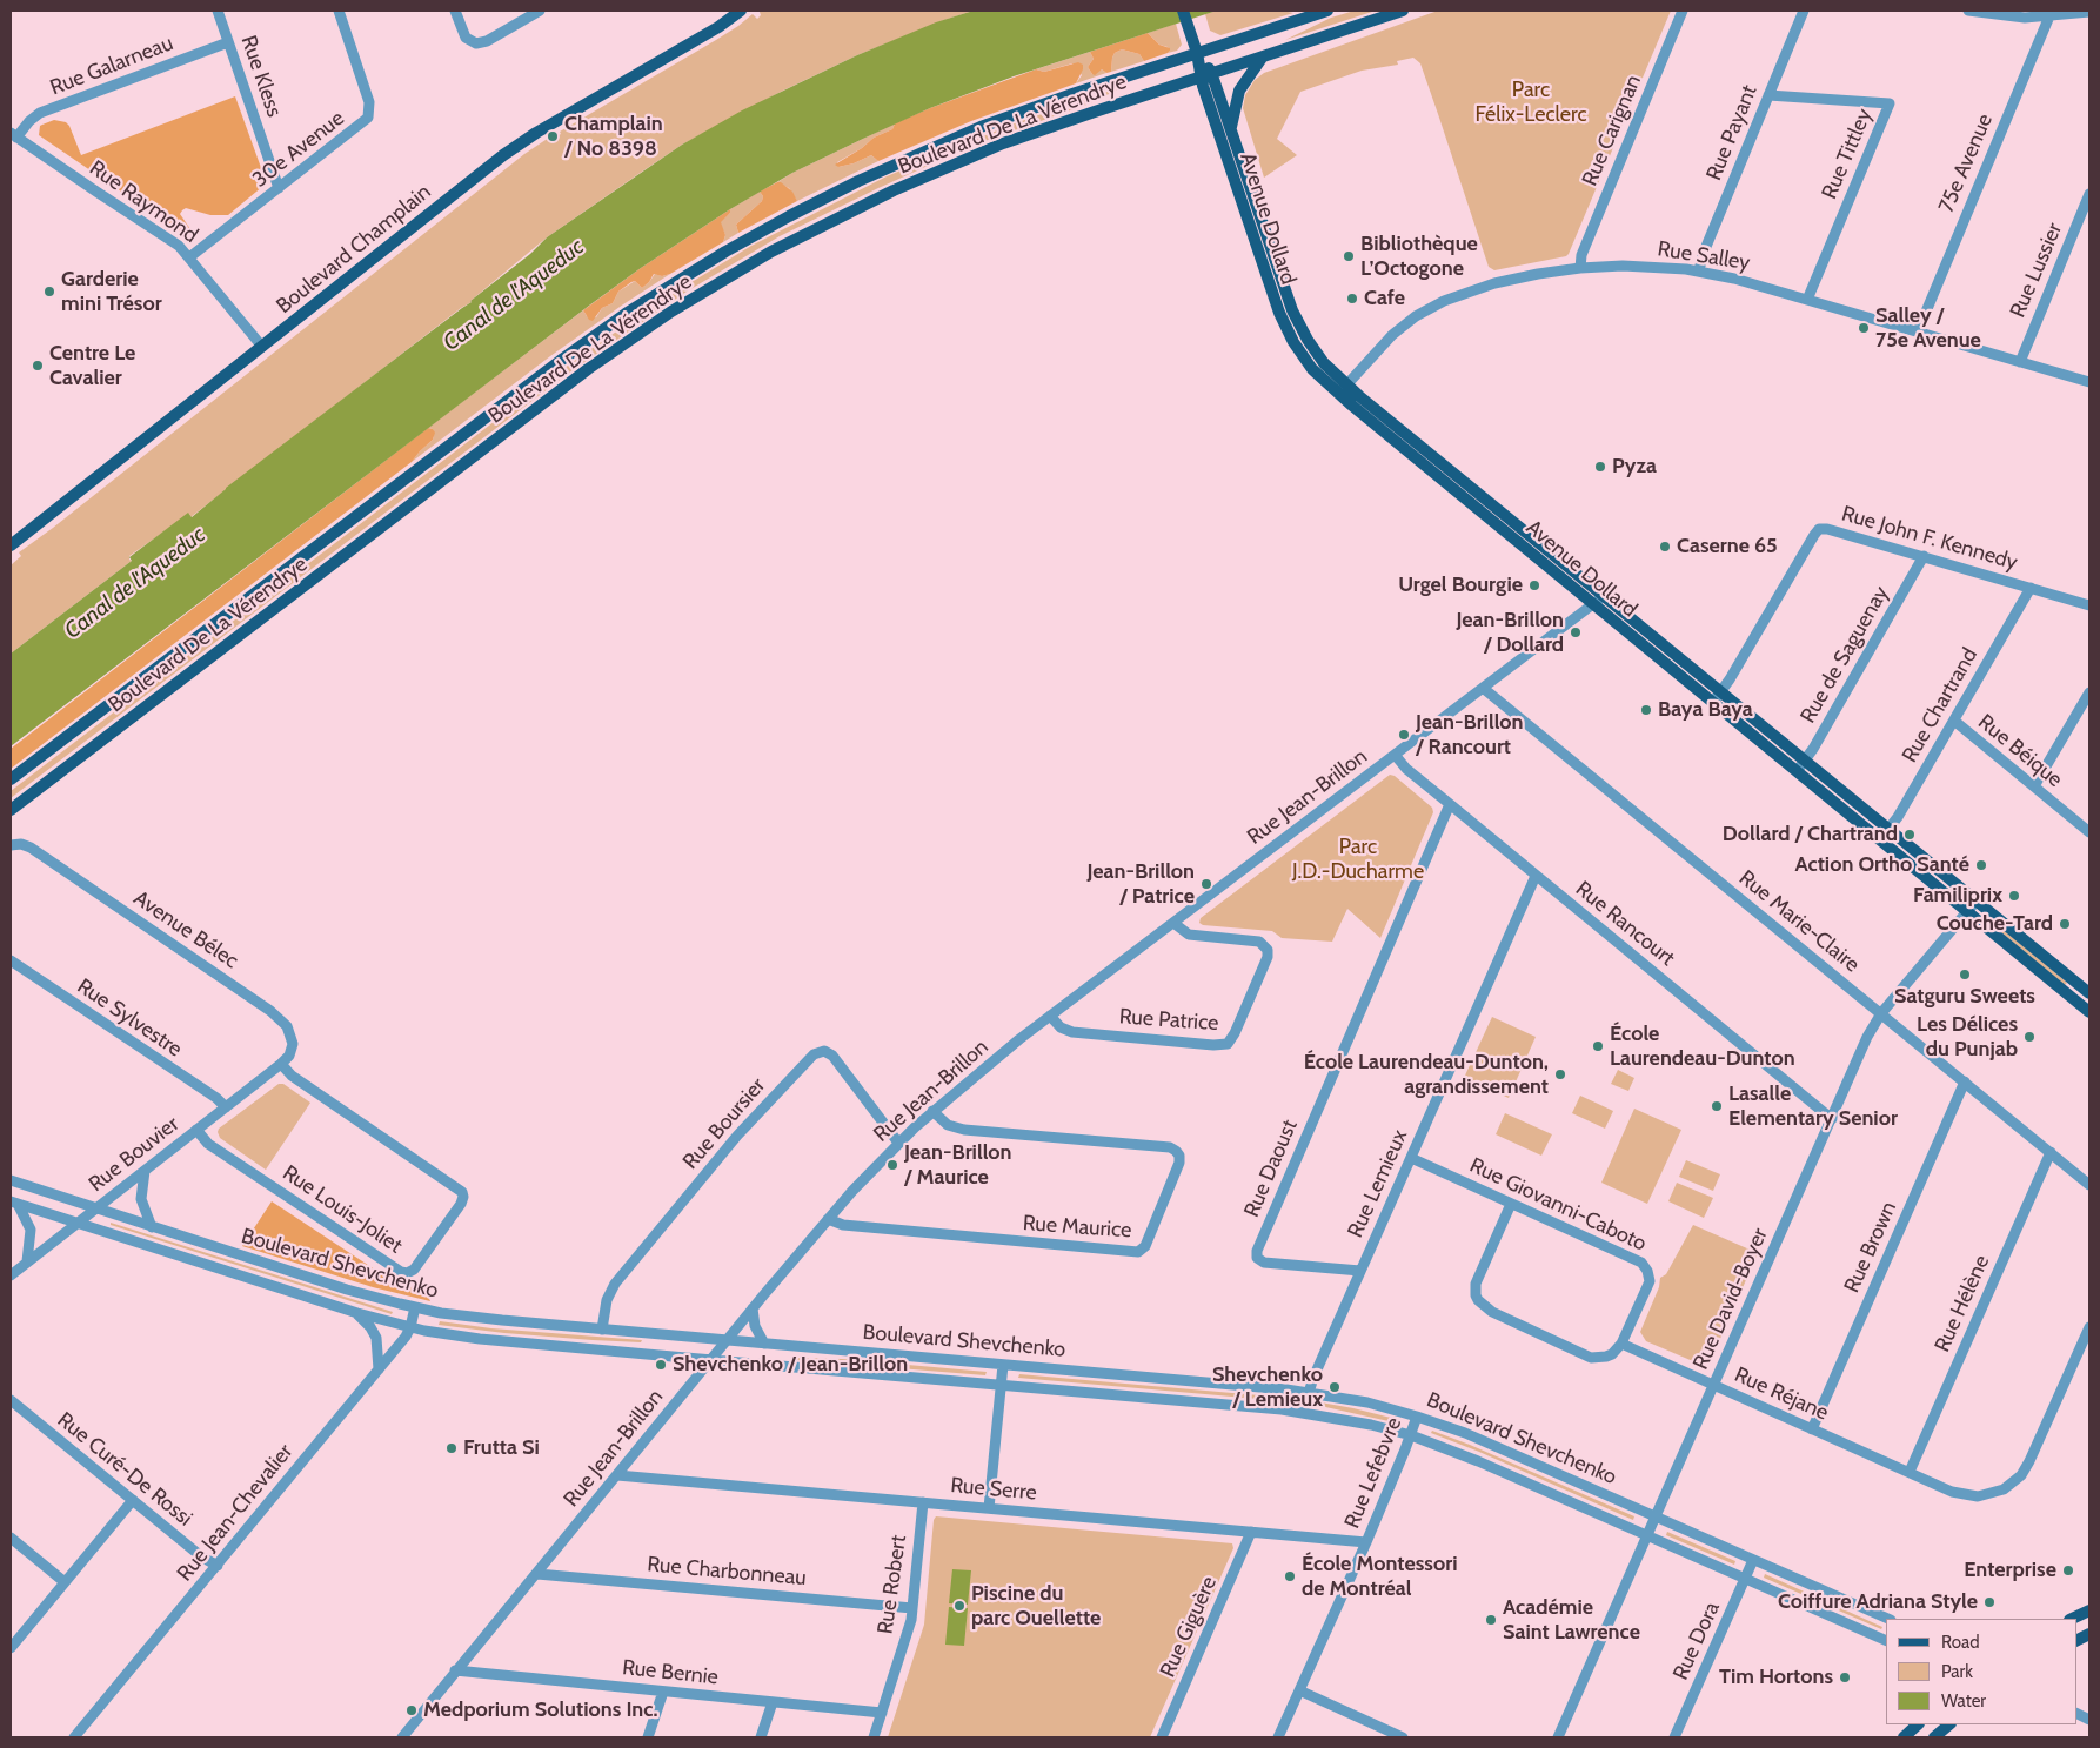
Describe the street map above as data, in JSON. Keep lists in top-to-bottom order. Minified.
{"streets":{"main road":["Boulevard De La Vérendrye","Avenue Dollard","Boulevard Champlain"],"street":["Rue Galarneau","Rue Kless","Rue Carignan","Rue Payant","30e Avenue","Rue Tittley","75e Avenue","Rue Raymond","Rue Salley","Rue Lussier","Rue John F. Kennedy","Rue de Saguenay","Rue Chartrand","Rue Béique","Rue Jean-Brillon","Rue Marie-Claire","Rue Rancourt","Avenue Bélec","Rue Sylvestre","Rue Patrice","Rue Boursier","Rue Bouvier","Rue Daoust","Rue Lemieux","Rue Giovanni-Caboto","Rue Louis-Joliet","Rue Maurice","Rue Brown","Boulevard Shevchenko","Rue David-Boyer","Rue Hélène","Rue Réjane","Rue Curé-De Rossi","Rue Lefebvre","Rue Serre","Rue Jean-Chevalier","Rue Charbonneau","Rue Robert","Rue Giguère","Rue Dora","Rue Bernie"]},"crossings":[["Rue Galarneau","Rue Kless"],["Rue Galarneau","Rue Raymond"],["Rue Kless","30e Avenue"],["Boulevard De La Vérendrye","Avenue Dollard"],["Rue Carignan","Rue Salley"],["Rue Payant","Rue Tittley"],["Rue Payant","Rue Salley"],["30e Avenue","Rue Raymond"],["Rue Tittley","Rue Salley"],["75e Avenue","Rue Salley"],["Rue Raymond","Boulevard Champlain"],["Avenue Dollard","Rue Salley"],["Avenue Dollard","Rue John F. Kennedy"],["Avenue Dollard","Rue de Saguenay"],["Avenue Dollard","Rue Chartrand"],["Avenue Dollard","Rue Jean-Brillon"],["Avenue Dollard","Rue David-Boyer"],["Rue Salley","Rue Lussier"],["Rue John F. Kennedy","Rue de Saguenay"],["Rue John F. Kennedy","Rue Chartrand"],["Rue Chartrand","Rue Béique"],["Rue Jean-Brillon","Rue Marie-Claire"],["Rue Jean-Brillon","Rue Rancourt"],["Rue Jean-Brillon","Rue Patrice"],["Rue Jean-Brillon","Rue Boursier"],["Rue Jean-Brillon","Rue Maurice"],["Rue Jean-Brillon","Boulevard Shevchenko"],["Rue Jean-Brillon","Rue Serre"],["Rue Jean-Brillon","Rue Charbonneau"],["Rue Jean-Brillon","Rue Bernie"],["Rue Marie-Claire","Rue Brown"],["Rue Marie-Claire","Rue David-Boyer"],["Rue Marie-Claire","Rue Hélène"],["Rue Rancourt","Rue Daoust"],["Rue Rancourt","Rue Lemieux"],["Rue Rancourt","Rue David-Boyer"],["Avenue Bélec","Rue Bouvier"],["Avenue Bélec","Rue Louis-Joliet"],["Rue Sylvestre","Rue Bouvier"],["Rue Boursier","Boulevard Shevchenko"],["Rue Bouvier","Rue Louis-Joliet"],["Rue Bouvier","Boulevard Shevchenko"],["Rue Daoust","Rue Lemieux"],["Rue Lemieux","Rue Giovanni-Caboto"],["Rue Lemieux","Boulevard Shevchenko"],["Rue Giovanni-Caboto","Rue Réjane"],["Rue Brown","Rue Réjane"],["Boulevard Shevchenko","Rue David-Boyer"],["Boulevard Shevchenko","Rue Lefebvre"],["Boulevard Shevchenko","Rue Jean-Chevalier"],["Boulevard Shevchenko","Rue Dora"],["Rue David-Boyer","Rue Réjane"],["Rue Hélène","Rue Réjane"],["Rue Curé-De Rossi","Rue Jean-Chevalier"],["Rue Lefebvre","Rue Serre"],["Rue Serre","Rue Robert"],["Rue Serre","Rue Giguère"],["Rue Charbonneau","Rue Robert"],["Rue Robert","Rue Bernie"]],"water":["Canal de l'Aqueduc"],"parks":["Parc Félix-Leclerc","Parc J.D.-Ducharme"],"places":["Champlain / No 8398","Bibliothèque L’Octogone","Garderie mini Trésor","Cafe","Salley / 75e Avenue","Centre Le Cavalier","Pyza","Caserne 65","Urgel Bourgie","Jean-Brillon / Dollard","Baya Baya","Jean-Brillon / Rancourt","Dollard / Chartrand","Action Ortho Santé","Jean-Brillon / Patrice","Familiprix","Couche-Tard","Satguru Sweets","Les Délices du Punjab","École Laurendeau-Dunton","École Laurendeau-Dunton, agrandissement","Lasalle Elementary Senior","Jean-Brillon / Maurice","Shevchenko / Jean-Brillon","Shevchenko / Lemieux","Frutta Si","Enterprise","École Montessori de Montréal","Coiffure Adriana Style","Piscine du parc Ouellette","Académie Saint Lawrence","Tim Hortons","Medporium Solutions Inc."],"legend":["Road","Park","Water"]}
